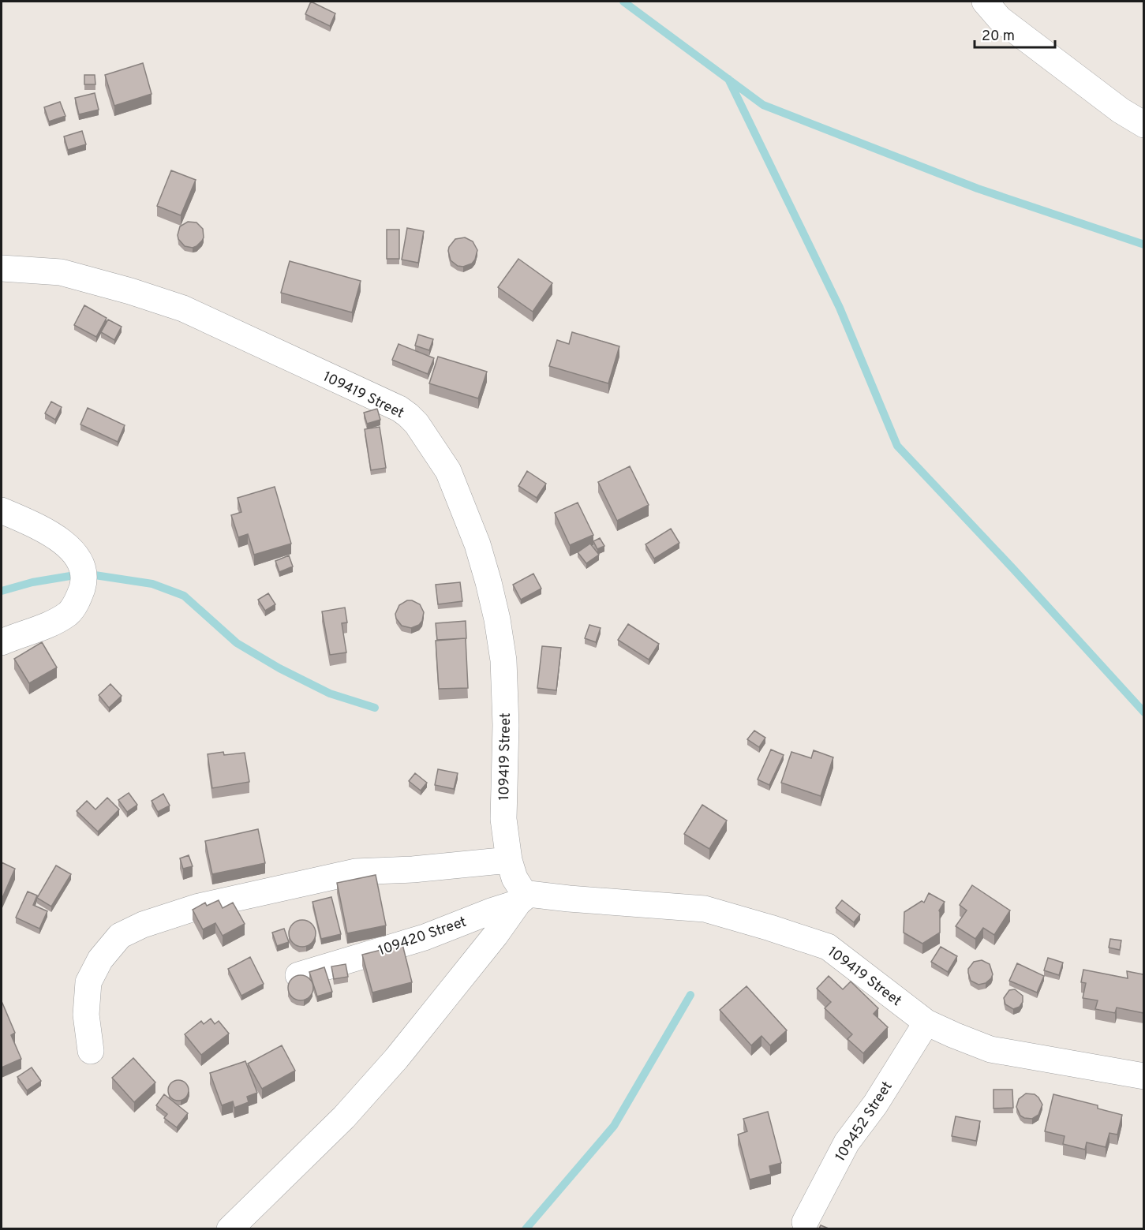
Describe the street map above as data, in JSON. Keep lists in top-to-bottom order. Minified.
{"streets":{"street":["109419 Street","109420 Street","109452 Street"]},"crossings":[["109419 Street","109420 Street"],["109419 Street","109452 Street"]],"scale_bar":"20 m"}
